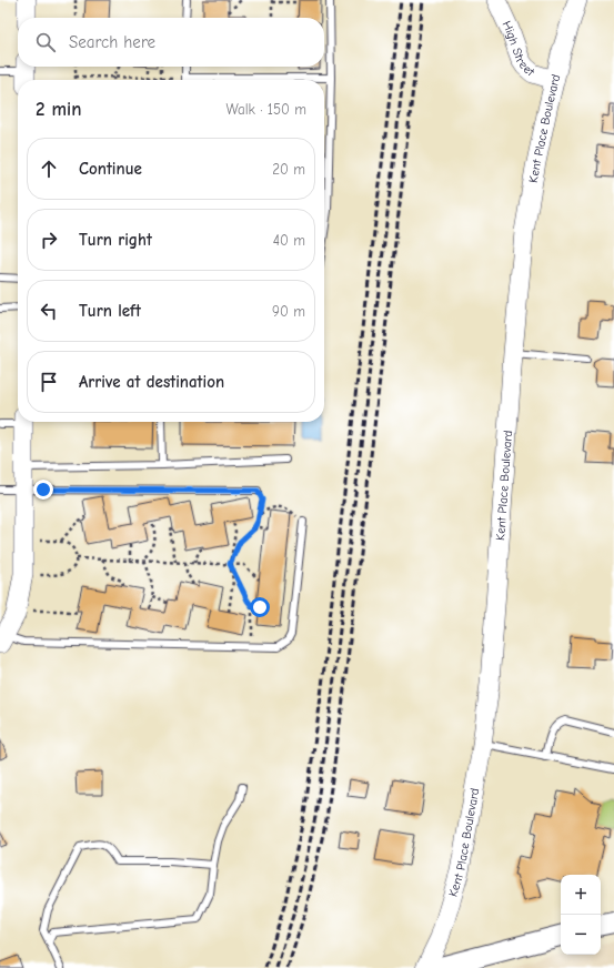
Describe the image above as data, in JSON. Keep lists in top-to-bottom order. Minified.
{"streets":{"street":["High Street","Kent Place Boulevard"]},"crossings":[["High Street","Kent Place Boulevard"]],"page":{"search":"Search here","heading":["2 min","Walk · 150 m"],"list":[["Continue","20 m"],["Turn right","40 m"],["Turn left","90 m"],"Arrive at destination"],"map_buttons":["+","−"]}}
